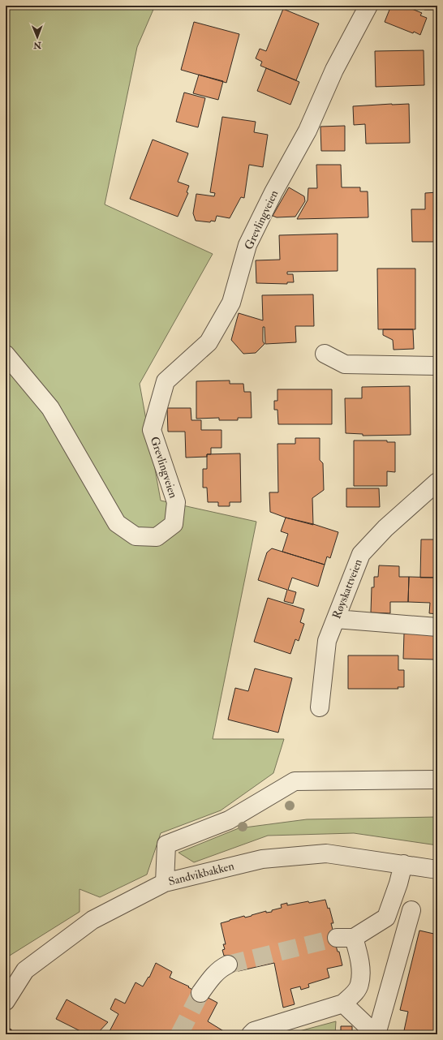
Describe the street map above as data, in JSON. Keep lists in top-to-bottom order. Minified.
{"streets":{"street":["Grevlingveien","Røyskattveien","Sandvikbakken"]},"north":"bottom"}
